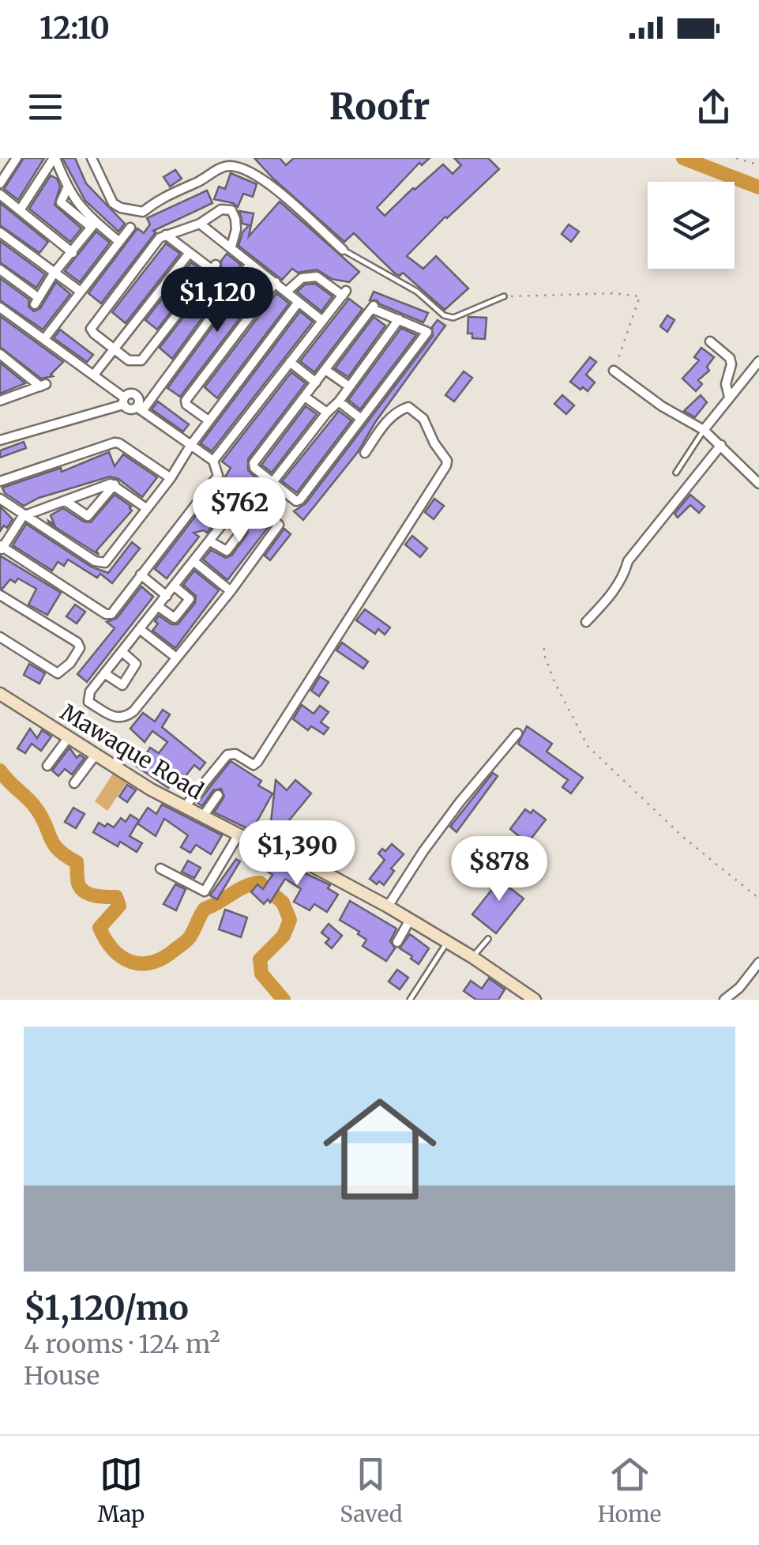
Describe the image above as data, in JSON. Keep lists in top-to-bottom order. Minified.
{"streets":{"main road":["Mawaque Road"]},"page":{"status":"12:10","header":"Roofr","price":["$1,120","$762","$1,390","$878"],"list":[{"name":"$1,120/mo","note":"4 rooms · 124 m² · House"}],"tabs":["Map","Saved","Home"]}}
